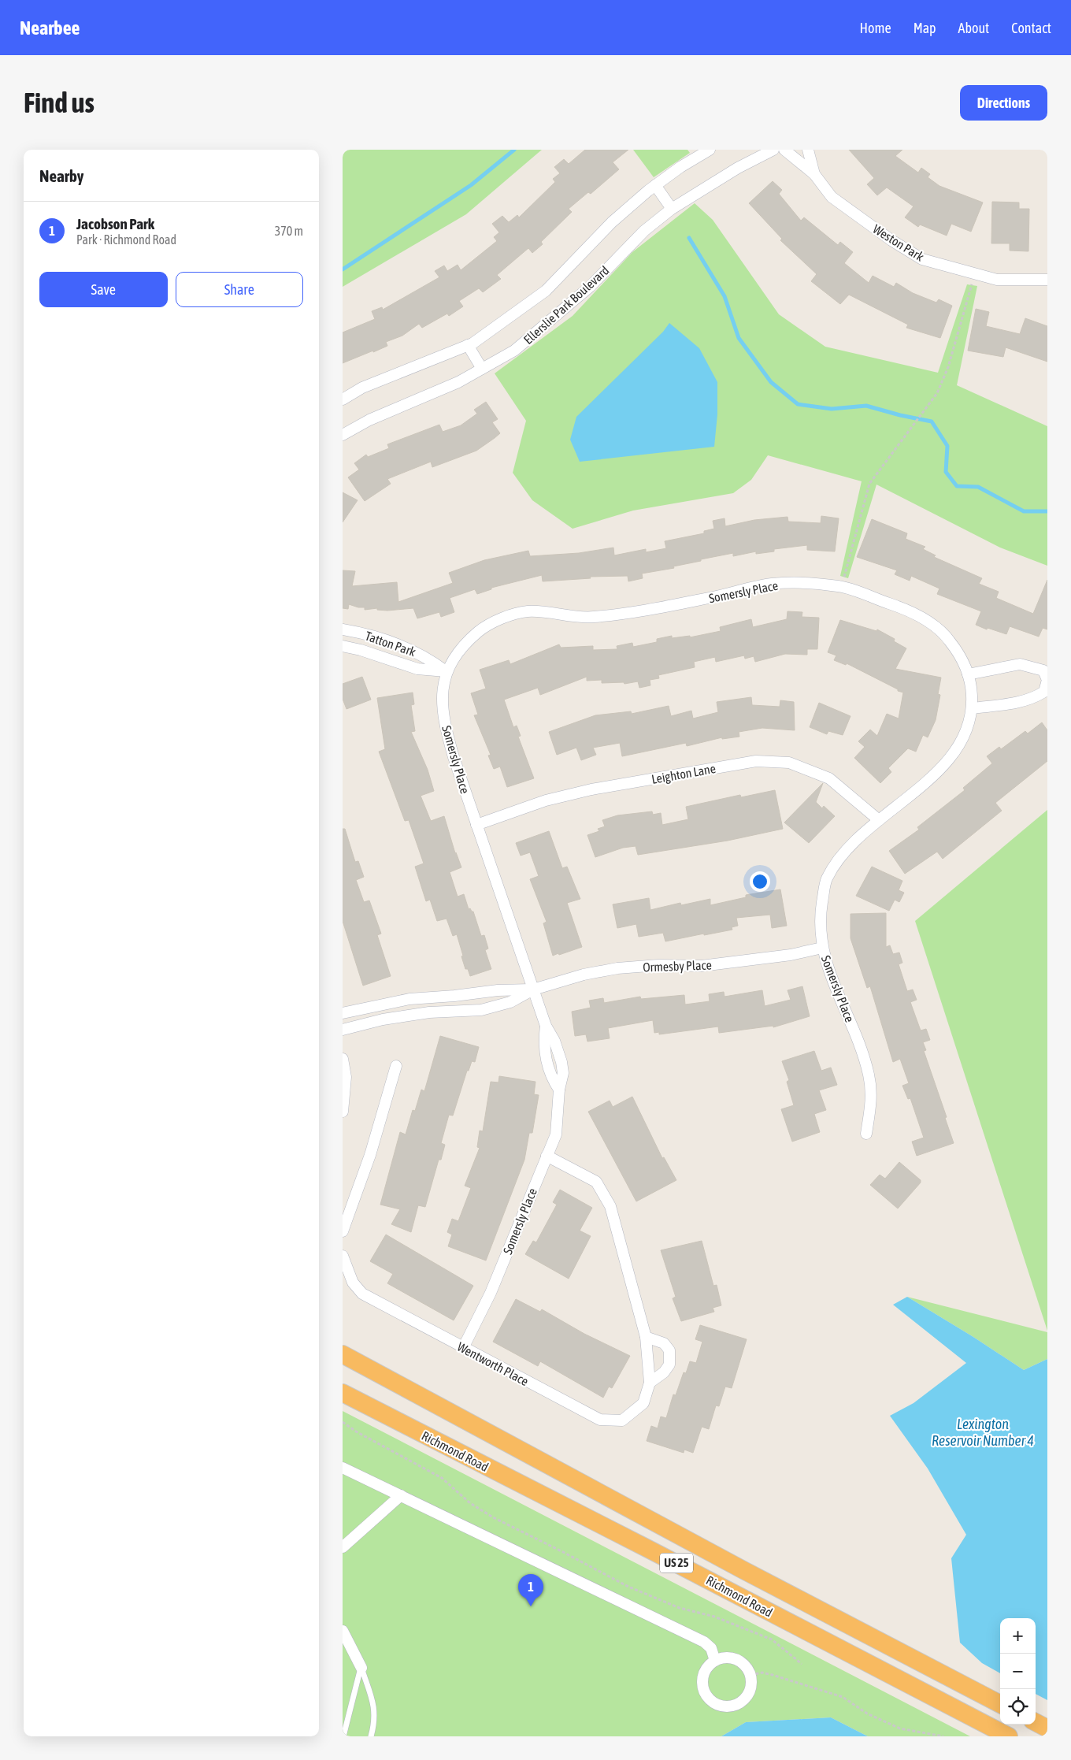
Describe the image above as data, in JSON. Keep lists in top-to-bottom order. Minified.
{"streets":{"highway":["Richmond Road","US 25"],"street":["Weston Park","Ellerslie Park Boulevard","Somersly Place","Tatton Park","Leighton Lane","Ormesby Place","Wentworth Place"]},"crossings":[["Somersly Place","Tatton Park"],["Somersly Place","Leighton Lane"],["Somersly Place","Ormesby Place"],["Somersly Place","Wentworth Place"]],"water":["Lexington Reservoir Number 4"],"page":{"header":"Nearbee","nav":["Home","Map","About","Contact"],"buttons":["Directions",["Save","Share"]],"title":"Find us","heading":"Nearby","list":[{"mark":"1","name":"Jacobson Park","note":"Park · Richmond Road","value":"370 m"}],"pins":"1","map_buttons":["+","−"]}}
